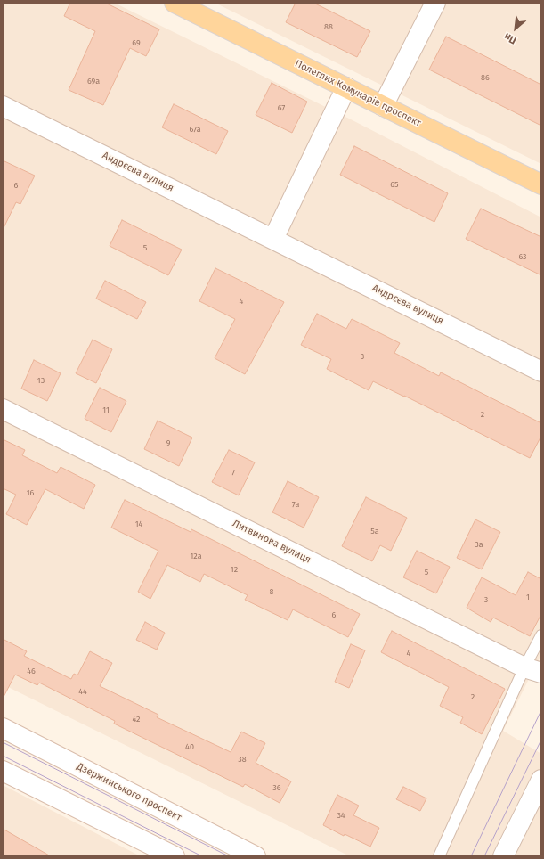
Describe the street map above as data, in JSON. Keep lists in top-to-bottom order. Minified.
{"streets":{"main road":["Полеглих Комунарів проспект"],"street":["Андрєєва вулиця","Литвинова вулиця","Дзержинського проспект"]},"house_numbers":["88","69","86","69а","67","67а","65","6","5","63","4","3","13","11","2","9","7","16","7а","14","5а","3а","12а","12","5","8","1","3","6","4","46","44","2","42","40","38","36","34"],"north":"bottom left"}
